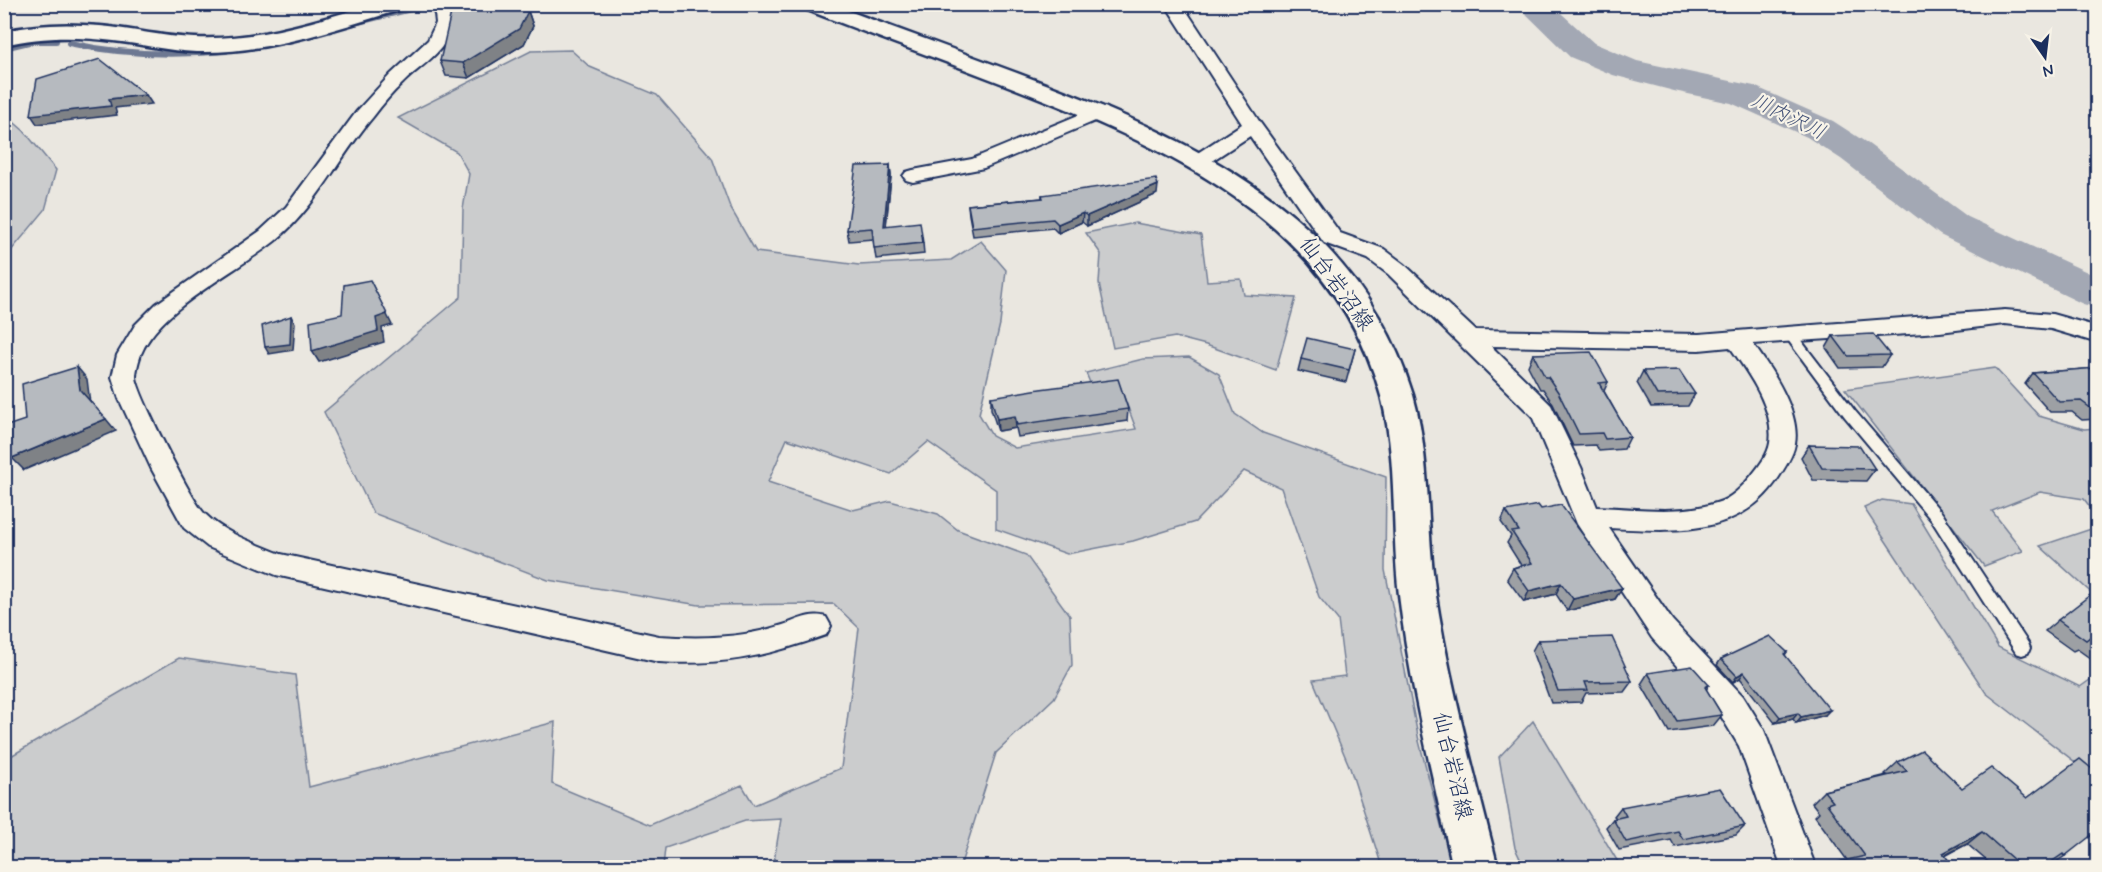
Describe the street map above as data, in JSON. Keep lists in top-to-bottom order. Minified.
{"streets":{"main road":["仙台岩沼線"]},"water":["川内沢川"],"north":"bottom"}
